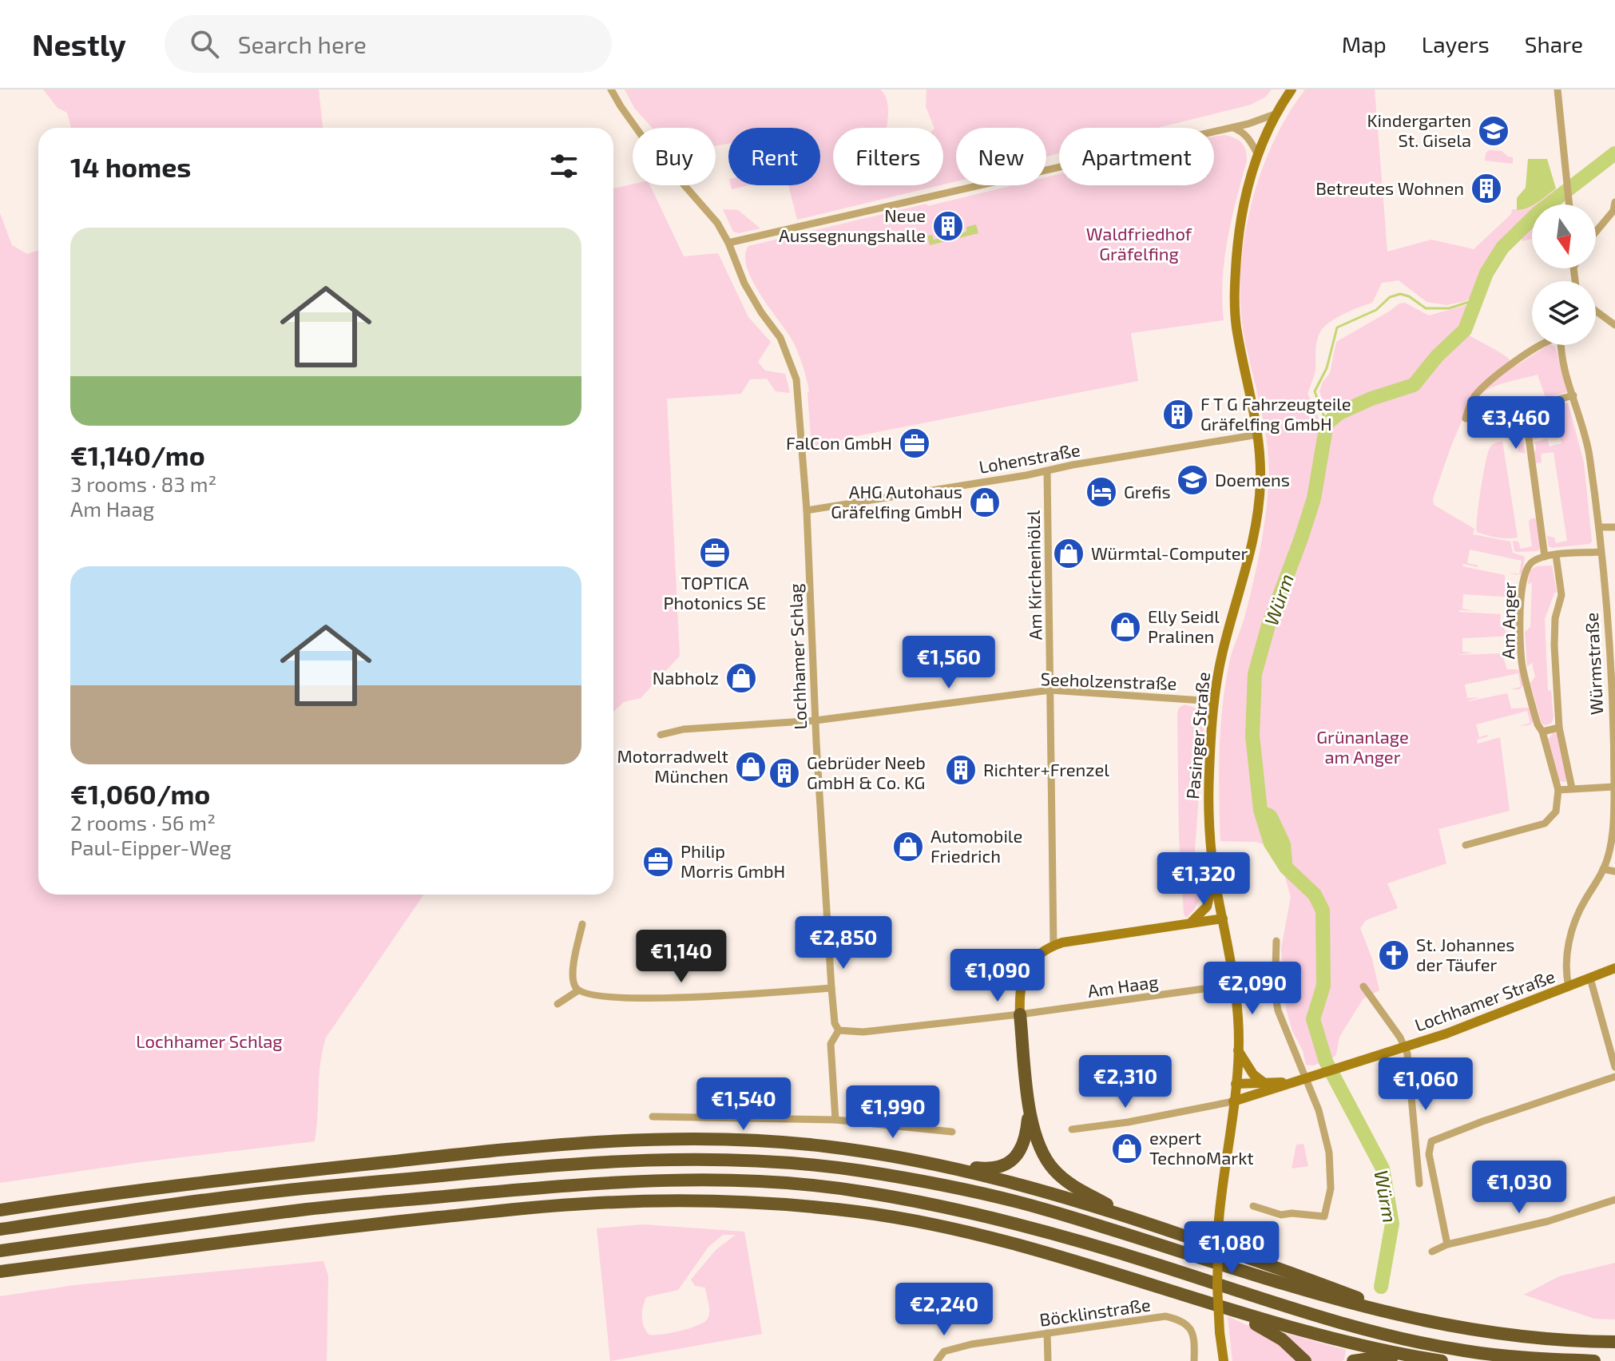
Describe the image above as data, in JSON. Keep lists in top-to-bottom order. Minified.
{"streets":{"main road":["Pasinger Straße","Lochhamer Straße"],"street":["Lohenstraße","Am Kirchenhölzl","Am Anger","Lochhamer Schlag","Würmstraße","Seeholzenstraße","Am Haag","Böcklinstraße"]},"crossings":[["Lohenstraße","Am Kirchenhölzl"],["Lohenstraße","Lochhamer Schlag"],["Lohenstraße","Pasinger Straße"],["Am Kirchenhölzl","Seeholzenstraße"],["Lochhamer Schlag","Seeholzenstraße"],["Lochhamer Schlag","Am Haag"],["Würmstraße","Lochhamer Straße"],["Seeholzenstraße","Pasinger Straße"],["Pasinger Straße","Lochhamer Straße"]],"water":["Würm"],"parks":["Waldfriedhof Gräfelfing","Grünanlage am Anger","Lochhamer Schlag"],"places":{"school or university":["Kindergarten St. Gisela","Doemens"],"building":["Betreutes Wohnen","Neue Aussegnungshalle","F T G Fahrzeugteile Gräfelfing GmbH","Richter+Frenzel","Gebrüder Neeb GmbH & Co. KG"],"office":["FalCon GmbH","TOPTICA Photonics SE","Philip Morris GmbH"],"hotel":["Grefis"],"shop":["AHG Autohaus Gräfelfing GmbH","Würmtal-Computer","Elly Seidl Pralinen","Nabholz","Motorradwelt München","Automobile Friedrich","expert TechnoMarkt"],"church":["St. Johannes der Täufer"]},"north":"bottom","page":{"header":"Nestly","search":"Search here","nav":["Map","Layers","Share"],"chip":["Buy","Rent","Filters","New","Apartment"],"heading":"14 homes","list":[{"name":"€1,140/mo","note":"3 rooms · 83 m² · Am Haag"},{"name":"€1,060/mo","note":"2 rooms · 56 m² · Paul-Eipper-Weg"}],"price":["€3,460","€1,560","€1,320","€2,850","€1,140","€1,090","€2,090","€2,310","€1,060","€1,540","€1,990","€1,030","€1,080","€2,240"]}}
